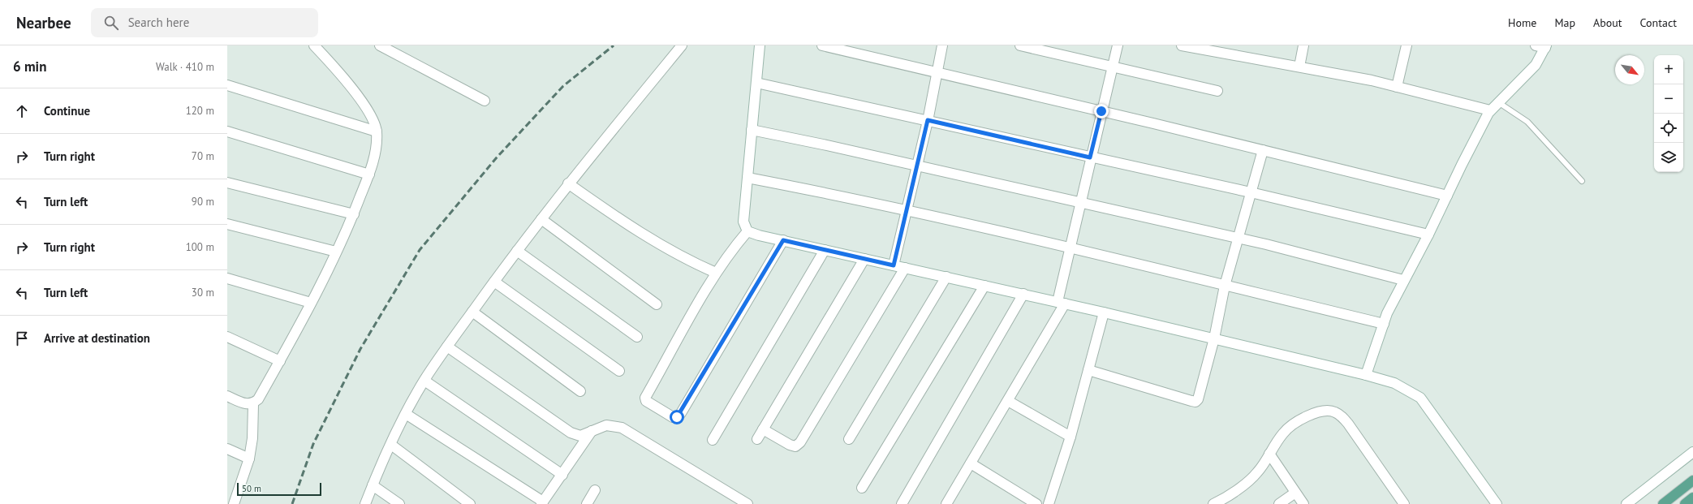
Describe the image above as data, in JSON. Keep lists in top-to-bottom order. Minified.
{"scale_bar":"50 m","north":"bottom right","page":{"header":"Nearbee","search":"Search here","nav":["Home","Map","About","Contact"],"heading":["6 min","Walk · 410 m"],"map_buttons":["+","−"],"list":[["Continue","120 m"],["Turn right","70 m"],["Turn left","90 m"],["Turn right","100 m"],["Turn left","30 m"],"Arrive at destination"],"scale":"50 m"}}
